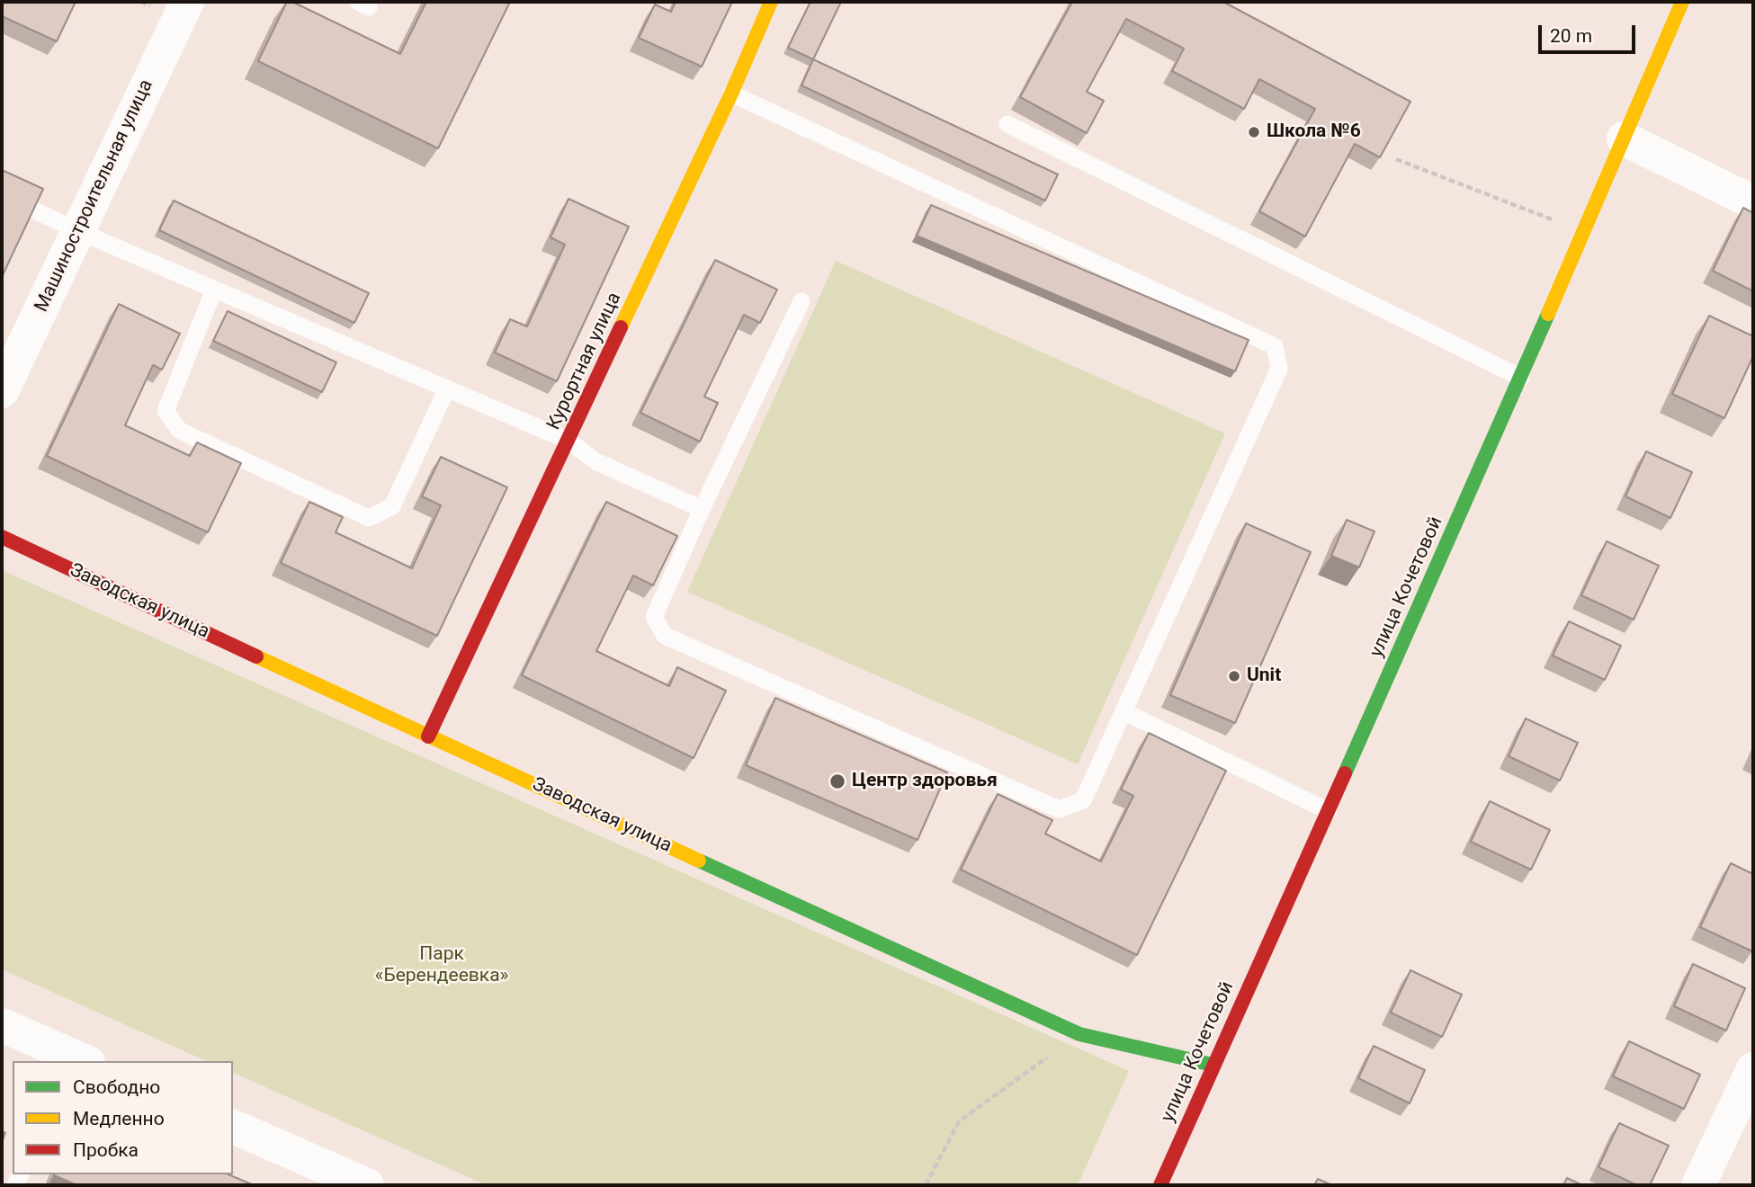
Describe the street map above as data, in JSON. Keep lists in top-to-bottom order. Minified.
{"streets":{"street":["Машиностроительная улица","Курортная улица","улица Кочетовой","Заводская улица"]},"crossings":[["Курортная улица","Заводская улица"],["улица Кочетовой","Заводская улица"]],"parks":["Парк «Берендеевка»"],"places":["Школа №6","Unit","Центр здоровья"],"legend":["Свободно","Медленно","Пробка"],"scale_bar":"20 m"}
